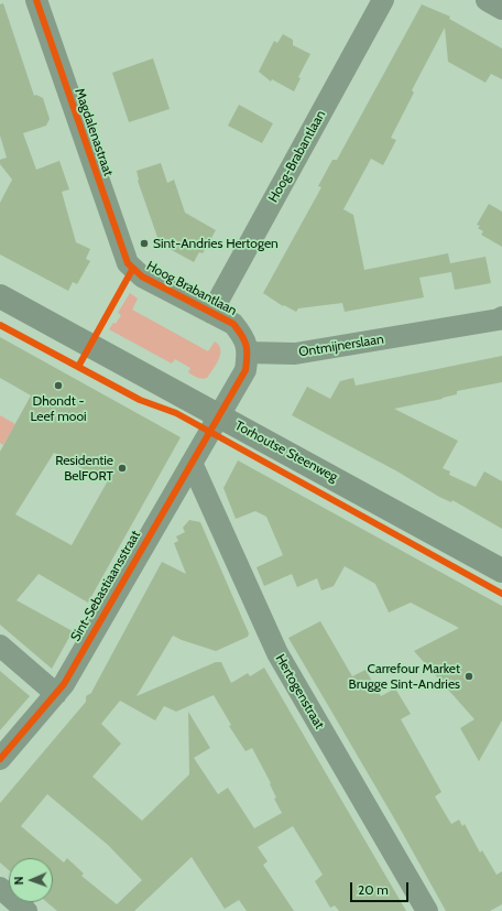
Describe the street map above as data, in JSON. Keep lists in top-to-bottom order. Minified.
{"streets":{"main road":["Torhoutse Steenweg"],"street":["Magdalenastraat","Hoog-Brabantlaan","Hoog Brabantlaan","Ontmijnerslaan","Sint-Sebastiaansstraat","Hertogenstraat"]},"crossings":[["Magdalenastraat","Hoog Brabantlaan"],["Hoog-Brabantlaan","Hoog Brabantlaan"],["Hoog Brabantlaan","Ontmijnerslaan"],["Torhoutse Steenweg","Sint-Sebastiaansstraat"],["Sint-Sebastiaansstraat","Hertogenstraat"]],"places":["Sint-Andries Hertogen","Dhondt - Leef mooi","Residentie BelFORT","Carrefour Market Brugge Sint-Andries"],"scale_bar":"20 m","north":"left"}
